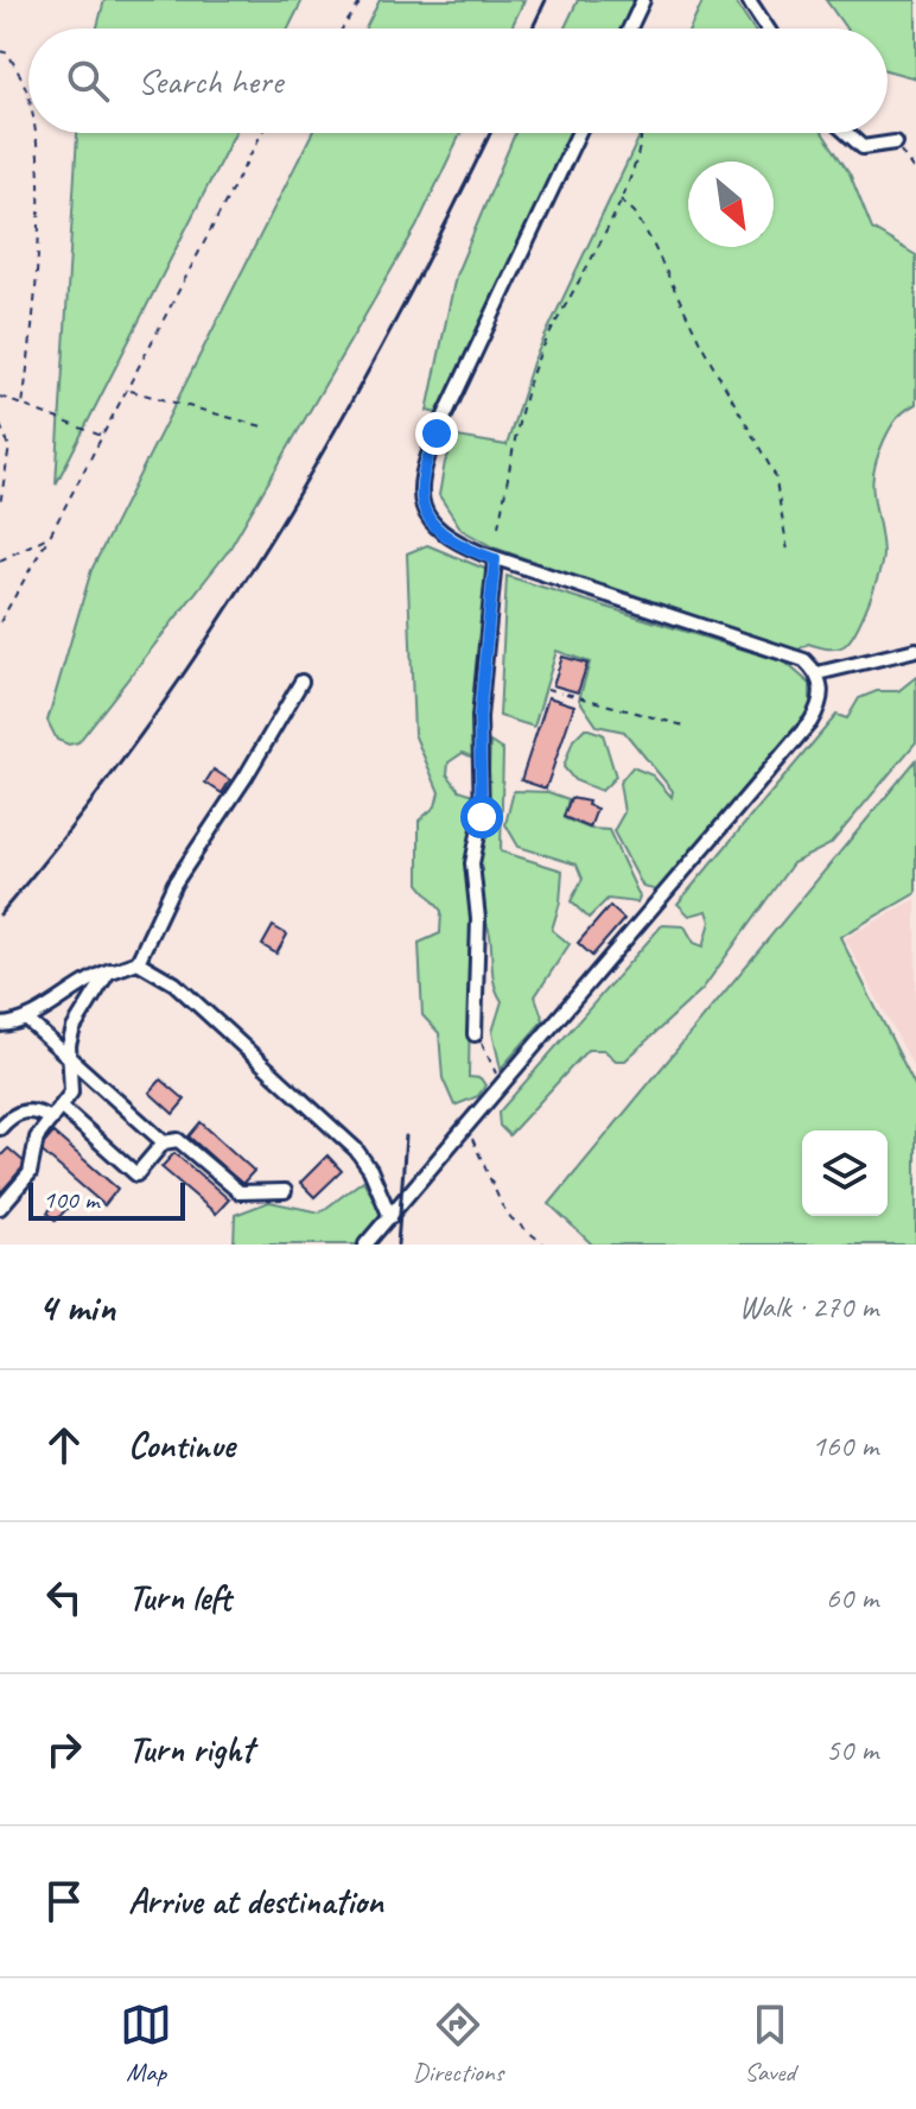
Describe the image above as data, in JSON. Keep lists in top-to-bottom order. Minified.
{"scale_bar":"100 m","north":"bottom right","page":{"search":"Search here","scale":"100 m","heading":["4 min","Walk · 270 m"],"list":[["Continue","160 m"],["Turn left","60 m"],["Turn right","50 m"],"Arrive at destination"],"nav":["Map","Directions","Saved"]}}
